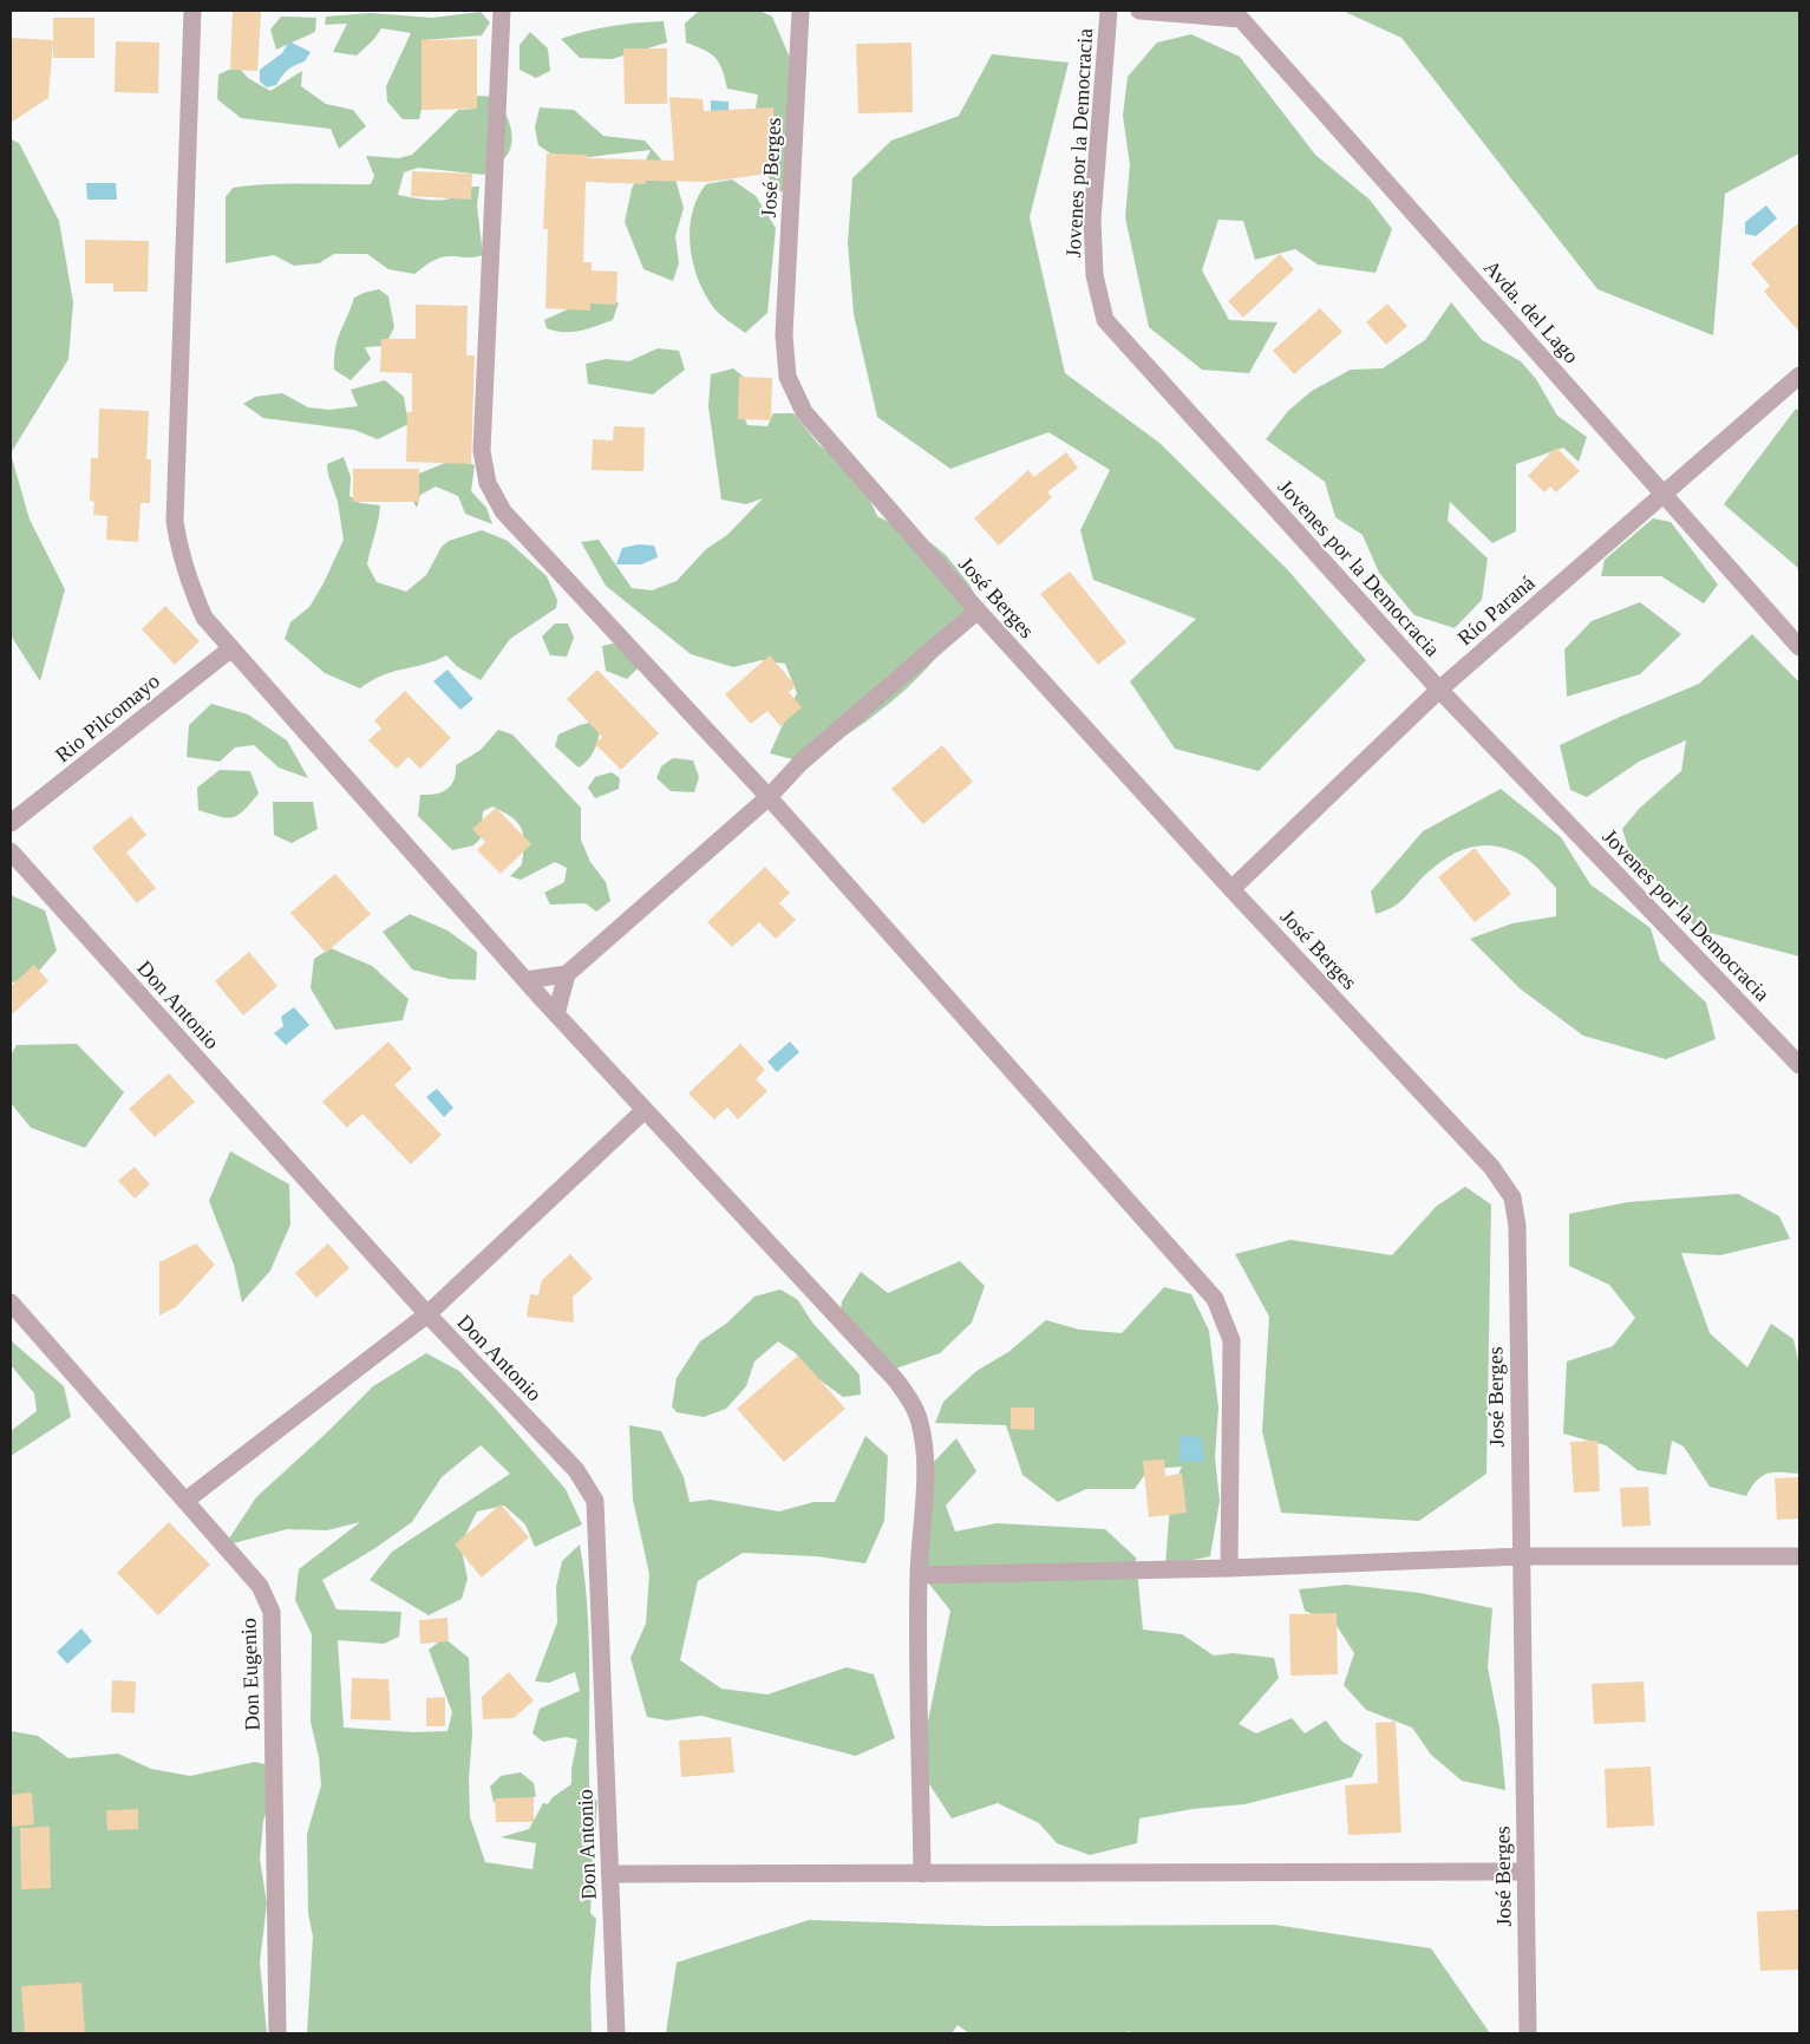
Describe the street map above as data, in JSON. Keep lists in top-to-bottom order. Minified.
{"streets":{"street":["Jovenes por la Democracia","José Berges","Avda. del Lago","Río Paraná","Rio Pilcomayo","Don Antonio","Don Eugenio"]},"crossings":[["Jovenes por la Democracia","Río Paraná"],["José Berges","Río Paraná"],["Avda. del Lago","Río Paraná"]]}
